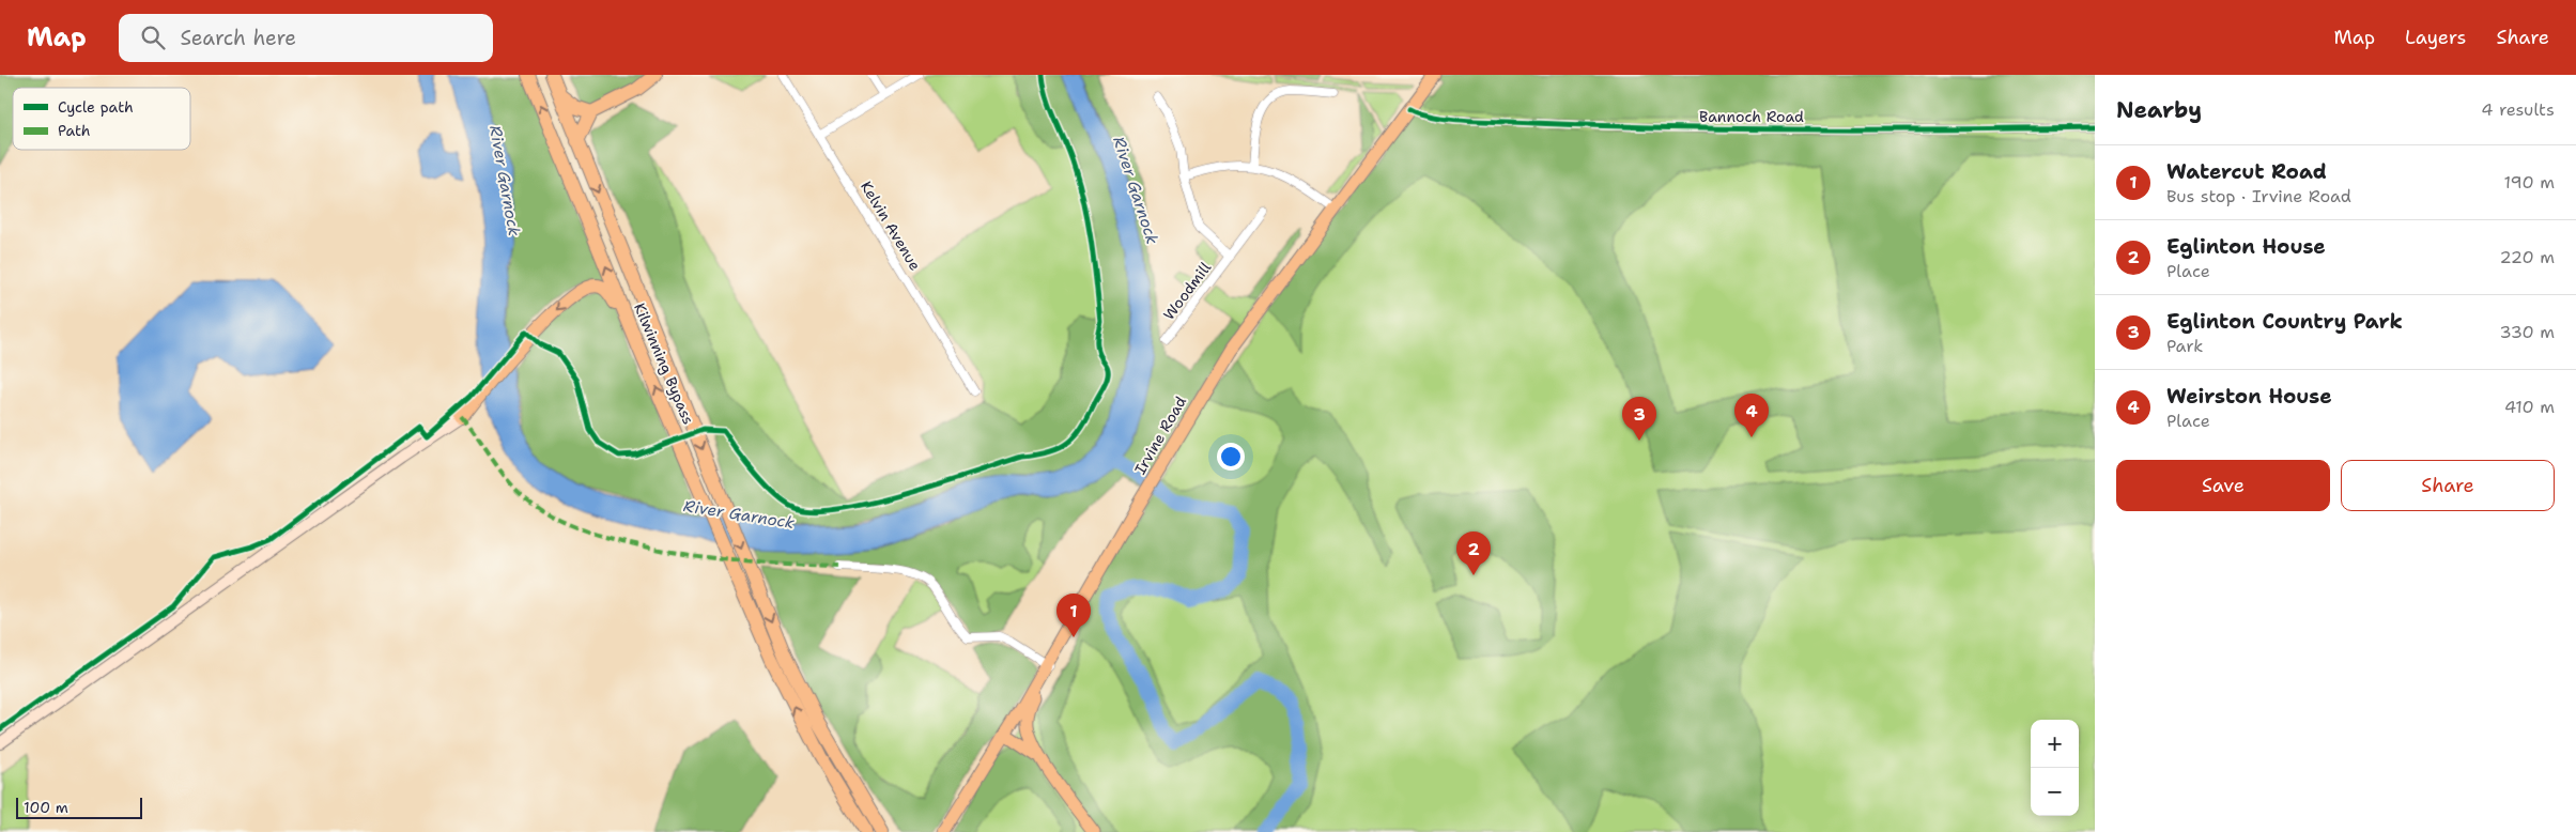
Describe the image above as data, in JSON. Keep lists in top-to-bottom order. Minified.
{"streets":{"highway":["Kilwinning Bypass"],"main road":["Irvine Road"],"street":["Bannoch Road","Kelvin Avenue","Woodmill"]},"crossings":[["Bannoch Road","Irvine Road"]],"water":["River Garnock"],"legend":["Cycle path","Path"],"scale_bar":"100 m","page":{"header":"Map","search":"Search here","nav":["Map","Layers","Share"],"heading":["Nearby","4 results"],"list":[{"mark":"1","name":"Watercut Road","note":"Bus stop · Irvine Road","value":"190 m"},{"mark":"2","name":"Eglinton House","note":"Place","value":"220 m"},{"mark":"3","name":"Eglinton Country Park","note":"Park","value":"330 m"},{"mark":"4","name":"Weirston House","note":"Place","value":"410 m"}],"pins":["4","3","2","1"],"buttons":["Save","Share"],"map_buttons":["+","−"],"scale":"100 m"}}
